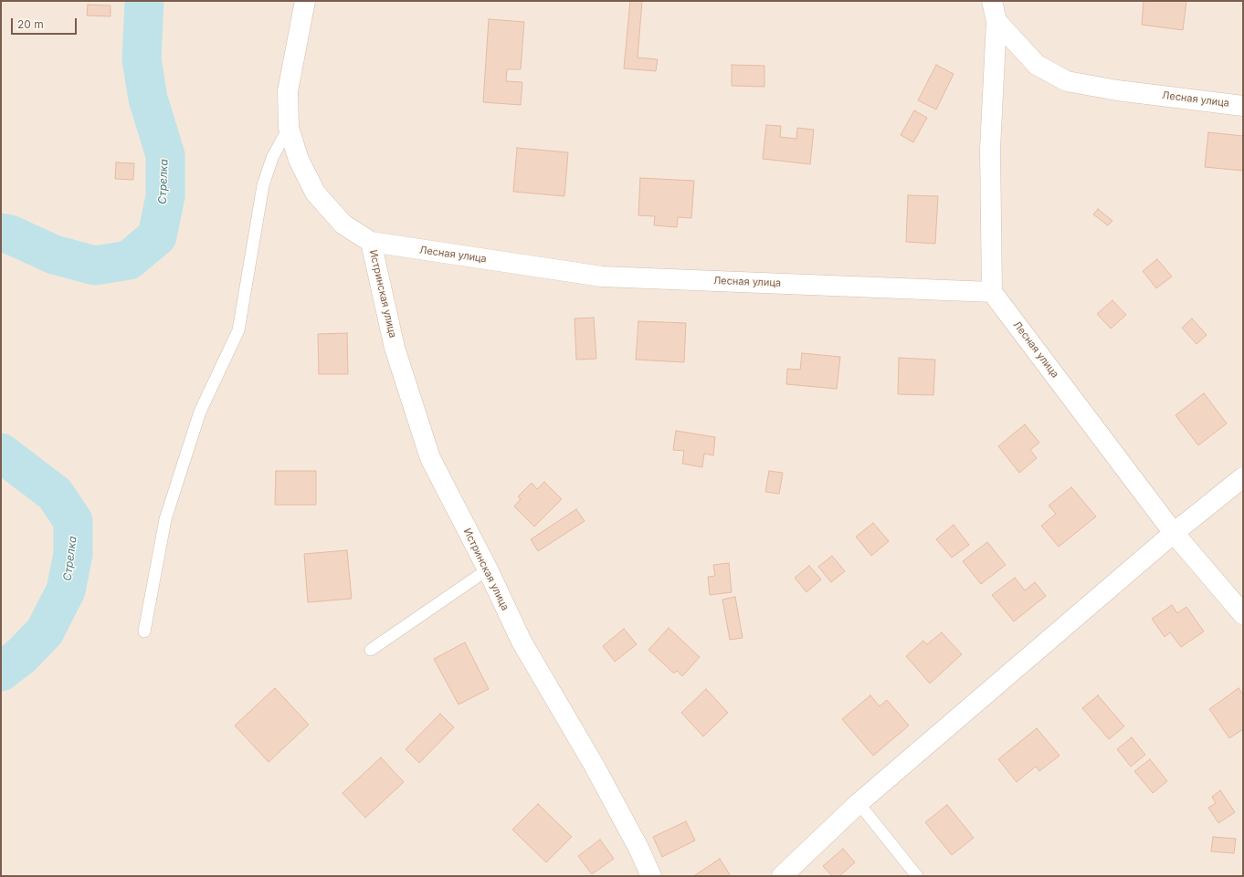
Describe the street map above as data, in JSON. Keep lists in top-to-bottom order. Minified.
{"streets":{"street":["Лесная улица","Истринская улица"]},"crossings":[["Лесная улица","Истринская улица"]],"water":["Стрелка"],"scale_bar":"20 m"}
